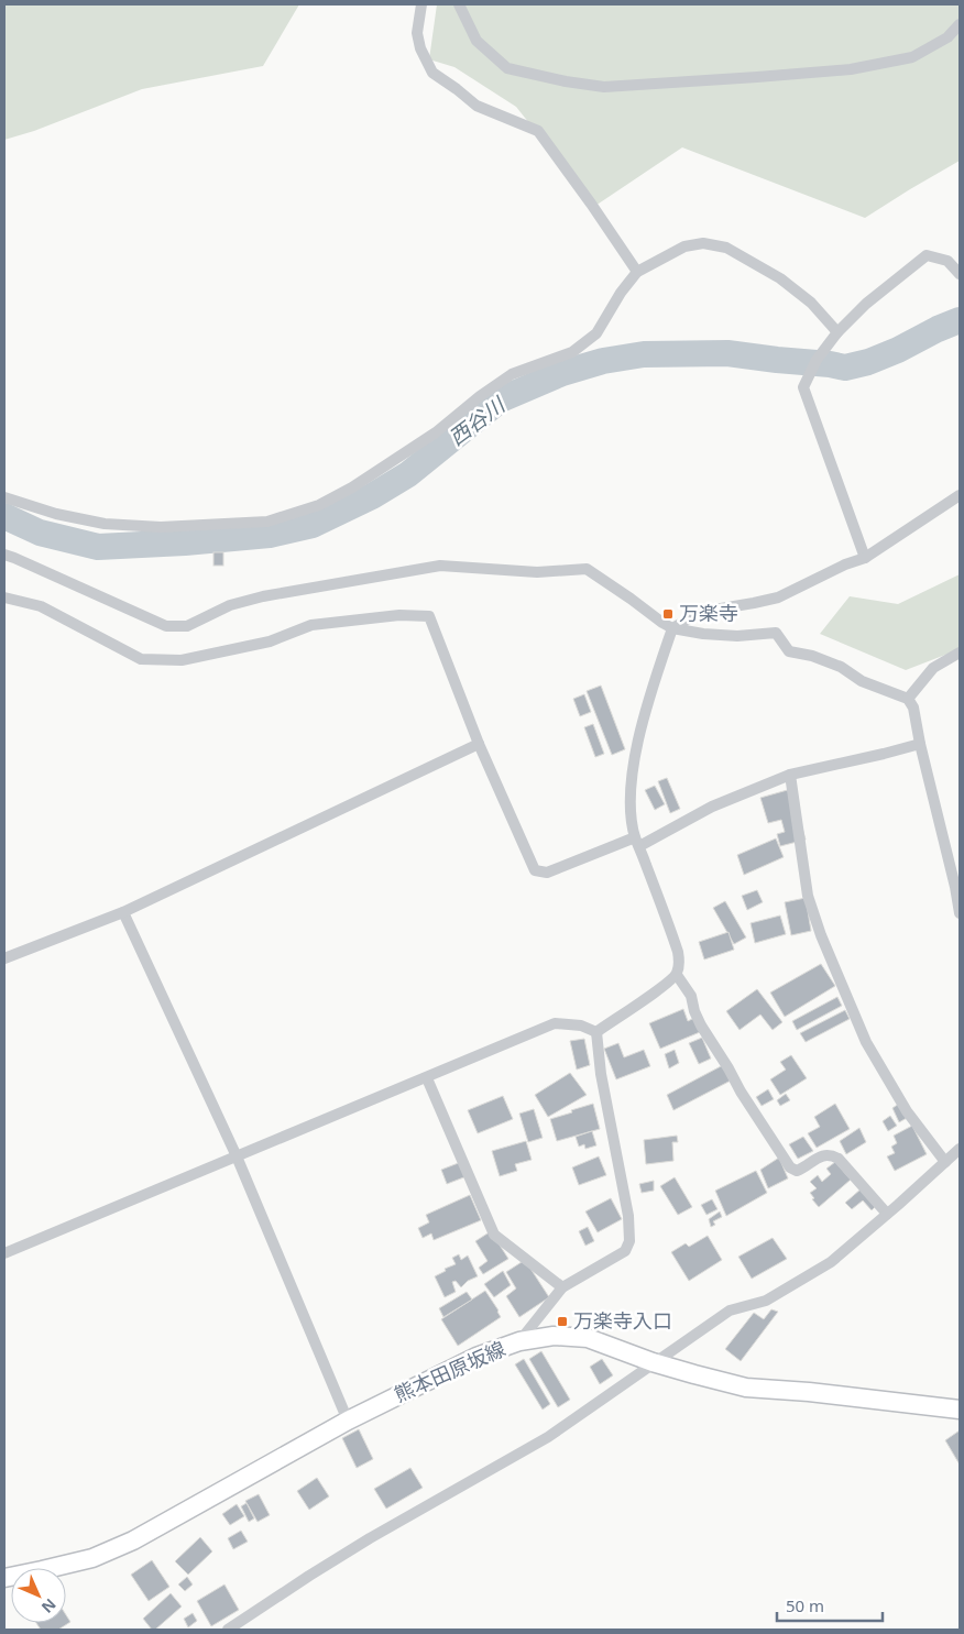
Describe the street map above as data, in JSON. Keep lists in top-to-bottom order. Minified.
{"streets":{"main road":["熊本田原坂線"]},"water":["西谷川"],"places":{"transit":["万楽寺","万楽寺入口"]},"scale_bar":"50 m","north":"bottom right"}
